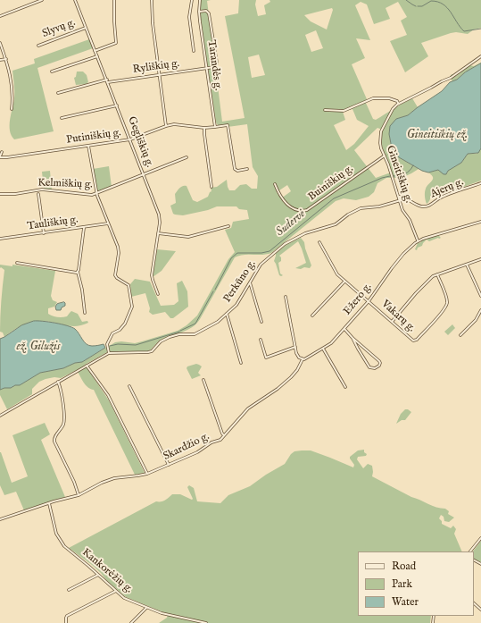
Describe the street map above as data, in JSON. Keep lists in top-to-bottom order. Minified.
{"streets":{"street":["Slyvų g.","Tarandės g.","Ryliškių g.","Putiniškių g.","Gegliškių g.","Gineitiškių g.","Buiniškių g.","Kelmiškių g.","Ajerų g.","Tauliškių g.","Perkūno g.","Ežero g.","Vakarų g.","Skardžio g.","Kankorėžių g."]},"crossings":[["Slyvų g.","Gegliškių g."],["Tarandės g.","Ryliškių g."],["Tarandės g.","Putiniškių g."],["Ryliškių g.","Gegliškių g."],["Putiniškių g.","Gegliškių g."],["Gegliškių g.","Kelmiškių g."],["Gineitiškių g.","Buiniškių g."],["Gineitiškių g.","Ajerų g."],["Gineitiškių g.","Perkūno g."],["Gineitiškių g.","Ežero g."],["Ežero g.","Vakarų g."],["Ežero g.","Skardžio g."],["Skardžio g.","Kankorėžių g."]],"water":["Gineitiškių ež.","Sudervė","ež. Gilužis"],"legend":["Road","Park","Water"]}
